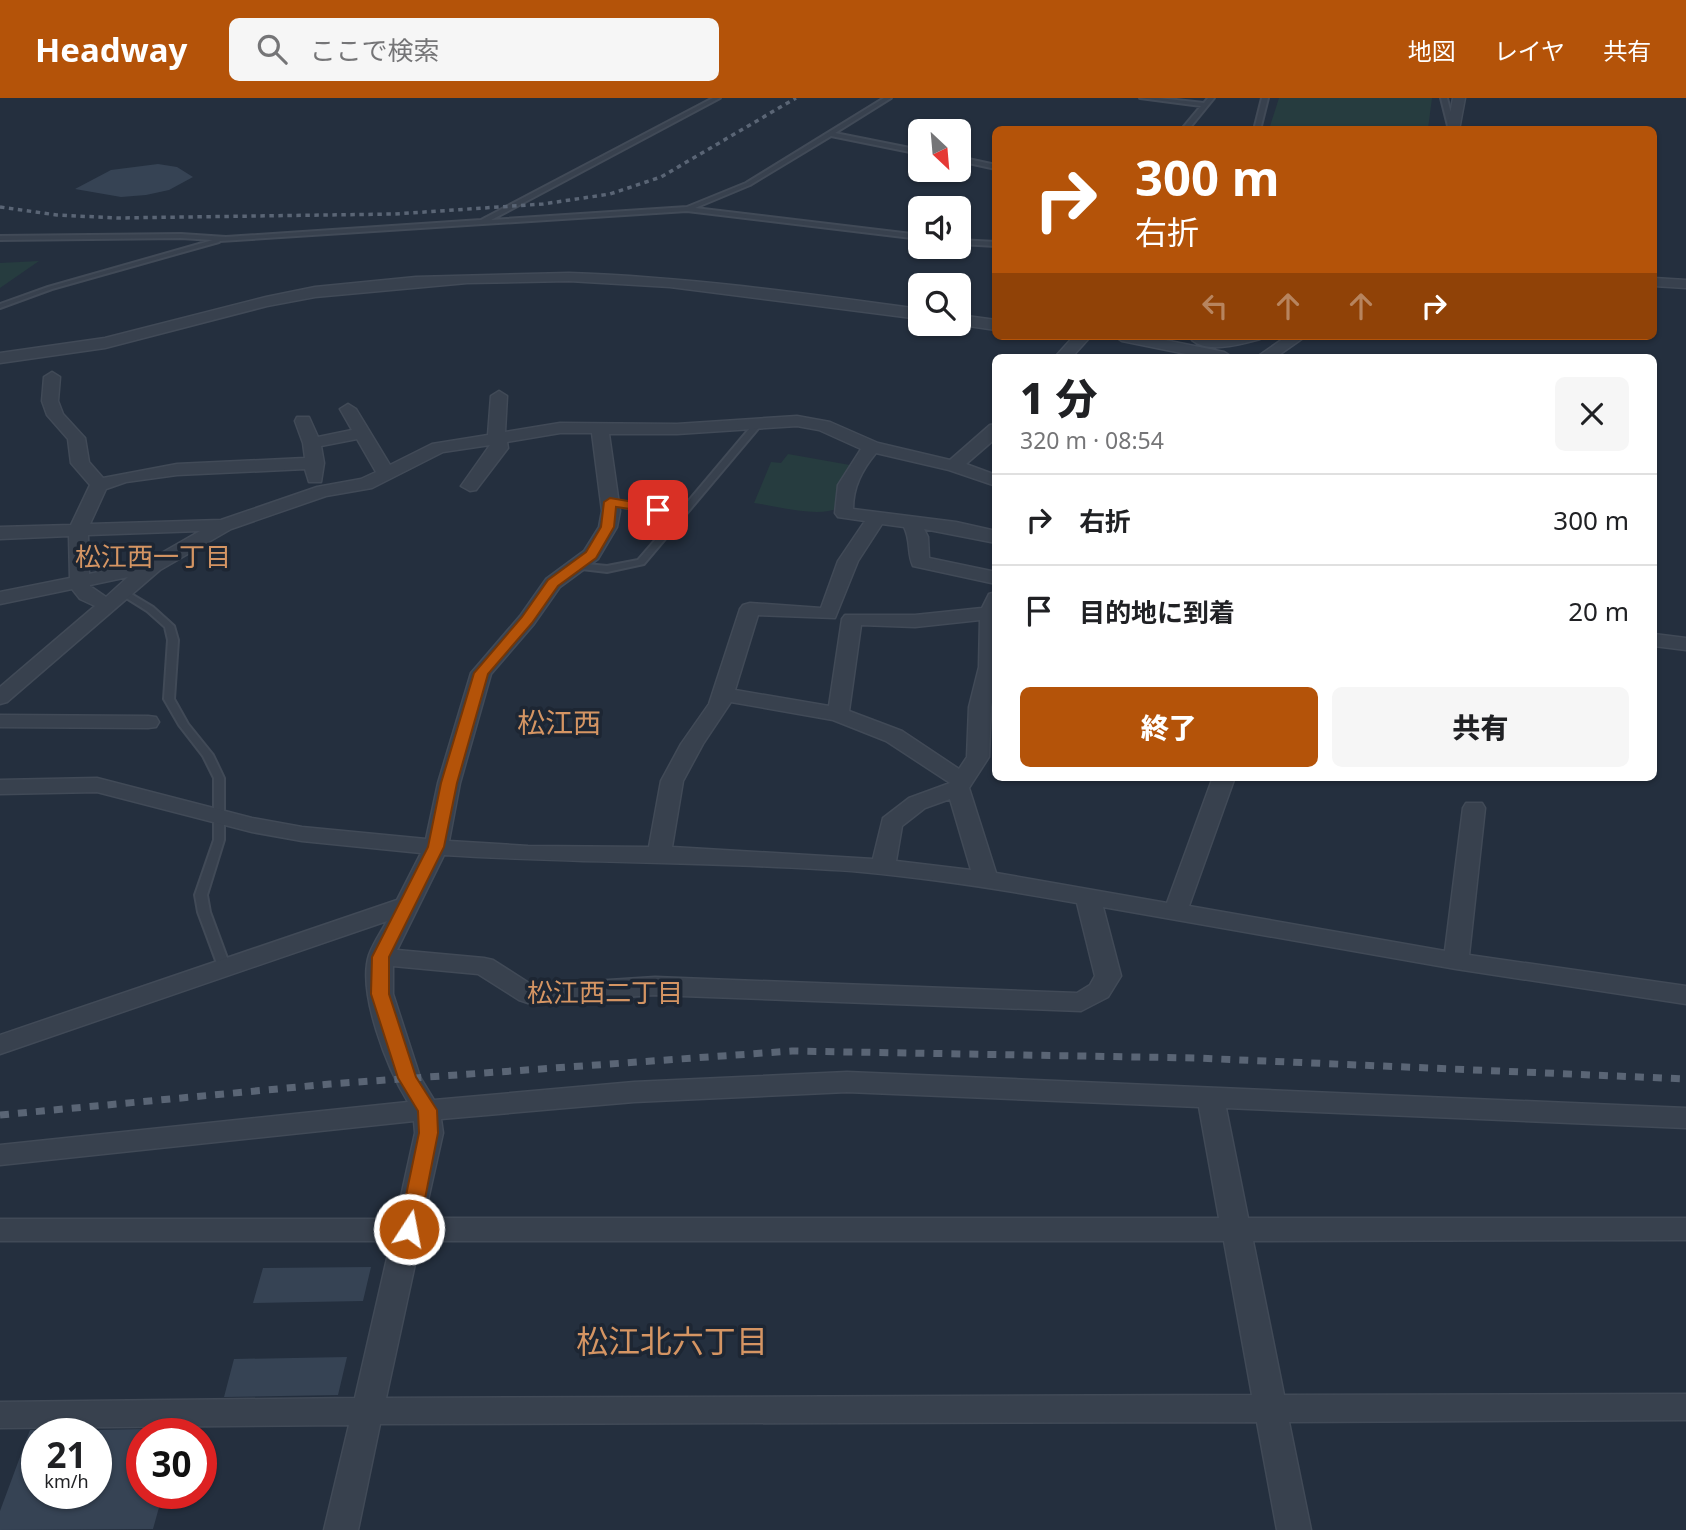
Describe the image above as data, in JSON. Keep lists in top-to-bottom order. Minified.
{"districts":["松江西一丁目","松江西","松江西二丁目","松江北六丁目"],"north":"bottom right","page":{"header":"Headway","search":"ここで検索","nav":["地図","レイヤ","共有"],"turn":["300 m","右折"],"heading":["1 分","320 m · 08:54"],"list":[{"name":"右折","value":"300 m"},{"name":"目的地に到着","value":"20 m"}],"buttons":["終了","共有"],"speed":"21 km/h","limit":"30"}}
